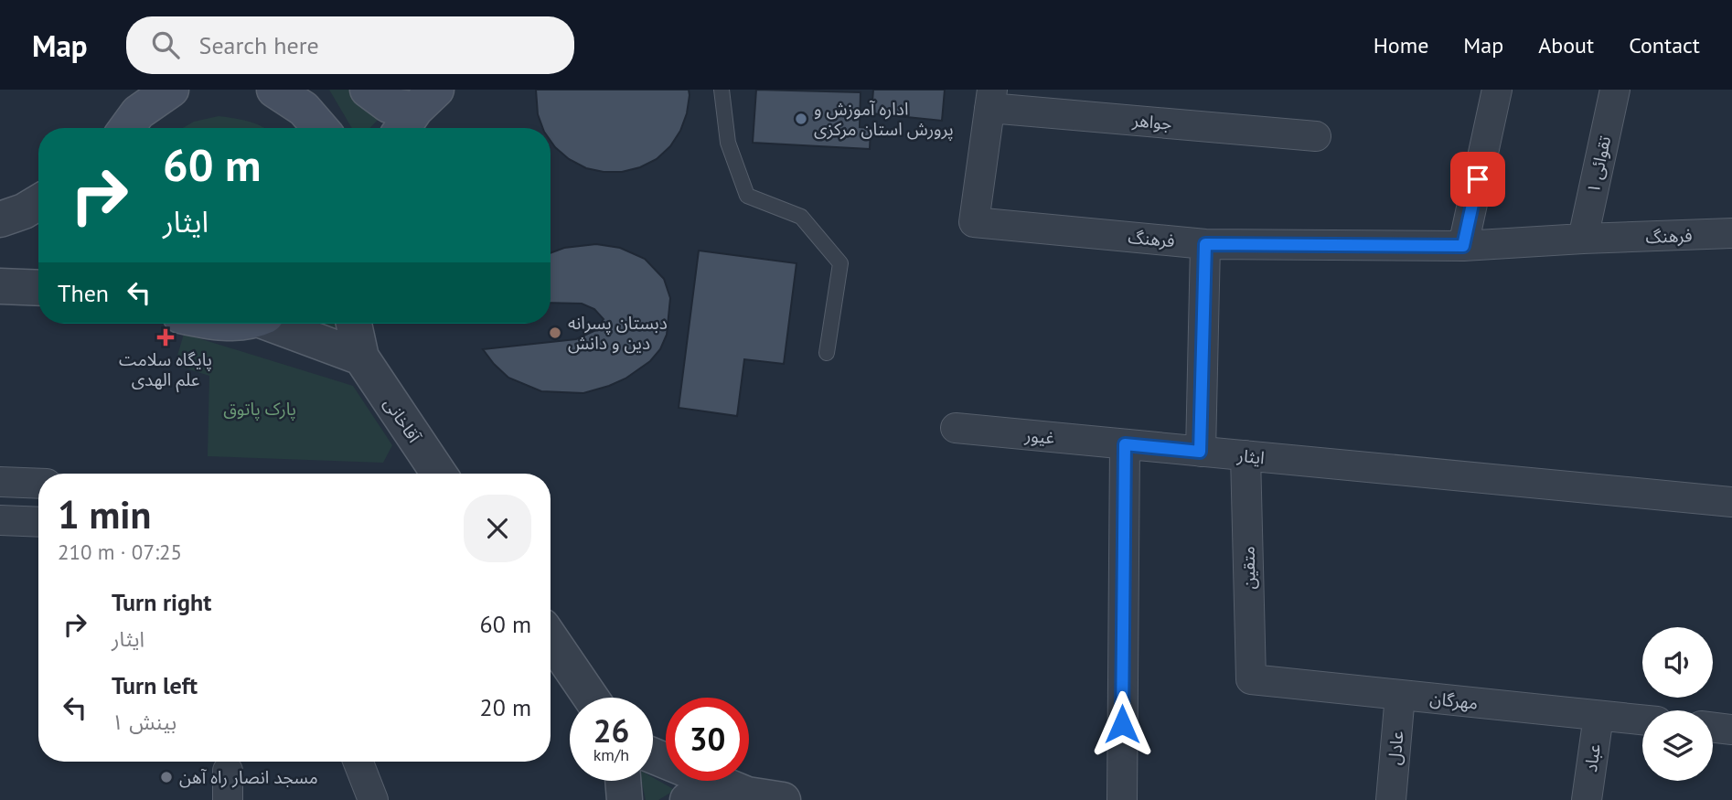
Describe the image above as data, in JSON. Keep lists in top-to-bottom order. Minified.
{"streets":{"street":["جواهر","تقوائی ۱","فرهنگ","آقاخانی","غیور","ایثار","متقین","مهرگان","عادل","عباد"]},"crossings":[["جواهر","فرهنگ"],["تقوائی ۱","فرهنگ"],["غیور","ایثار"],["ایثار","متقین"],["متقین","مهرگان"],["مهرگان","عادل"],["مهرگان","عباد"]],"parks":["پارک پاتوق"],"places":{"other":["اداره آموزش و پرورش استان مرکزی","دبستان پسرانه دین و دانش","مسجد انصار راه آهن"],"health":["پایگاه سلامت علم الهدی"]},"page":{"header":"Map","search":"Search here","nav":["Home","Map","About","Contact"],"turn":["60 m","ایثار"],"then":"Then","heading":["1 min","210 m · 07:25"],"list":[{"name":"Turn right","note":"ایثار","value":"60 m"},{"name":"Turn left","note":"بینش ۱","value":"20 m"}],"speed":"26 km/h","limit":"30"}}
